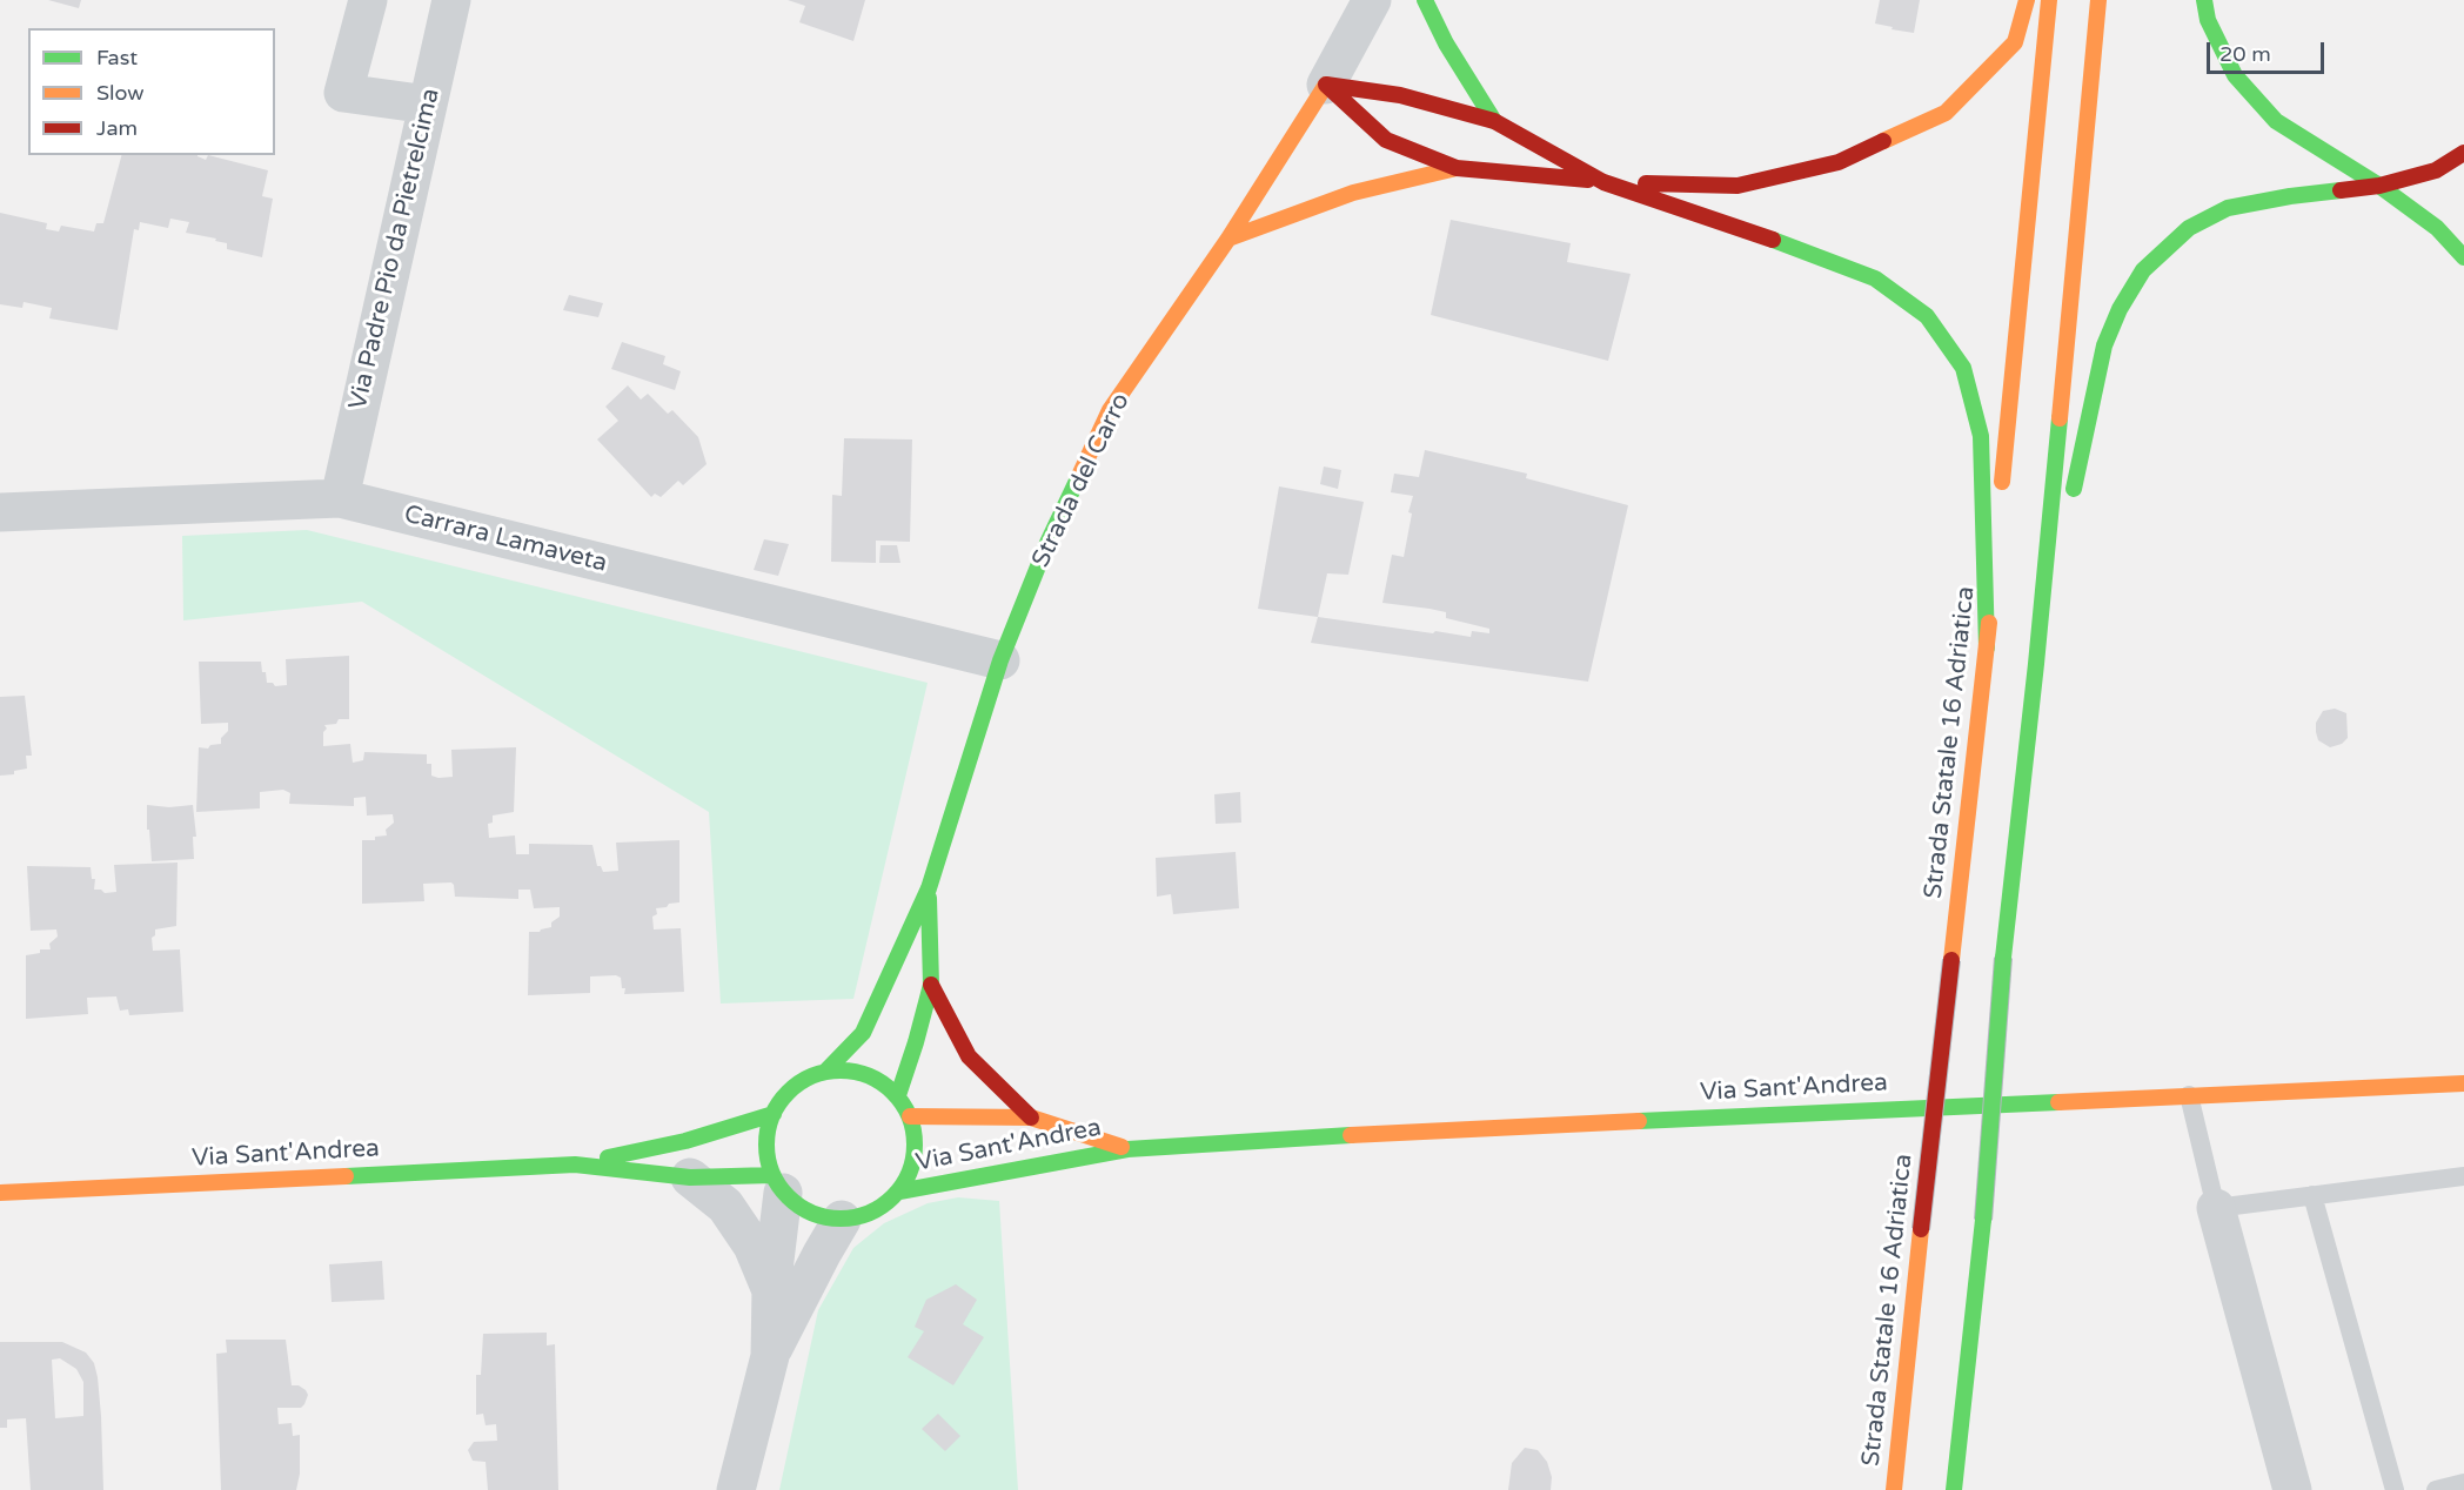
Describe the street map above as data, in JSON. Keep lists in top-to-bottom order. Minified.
{"streets":{"main road":["Strada del Carro","Strada Statale 16 Adriatica","Via Sant'Andrea"],"street":["Via Padre Pio da Pietrelcima","Carrara Lamaveta"]},"crossings":[["Via Padre Pio da Pietrelcima","Carrara Lamaveta"],["Strada del Carro","Carrara Lamaveta"],["Strada del Carro","Via Sant'Andrea"]],"legend":["Fast","Slow","Jam"],"scale_bar":"20 m"}
